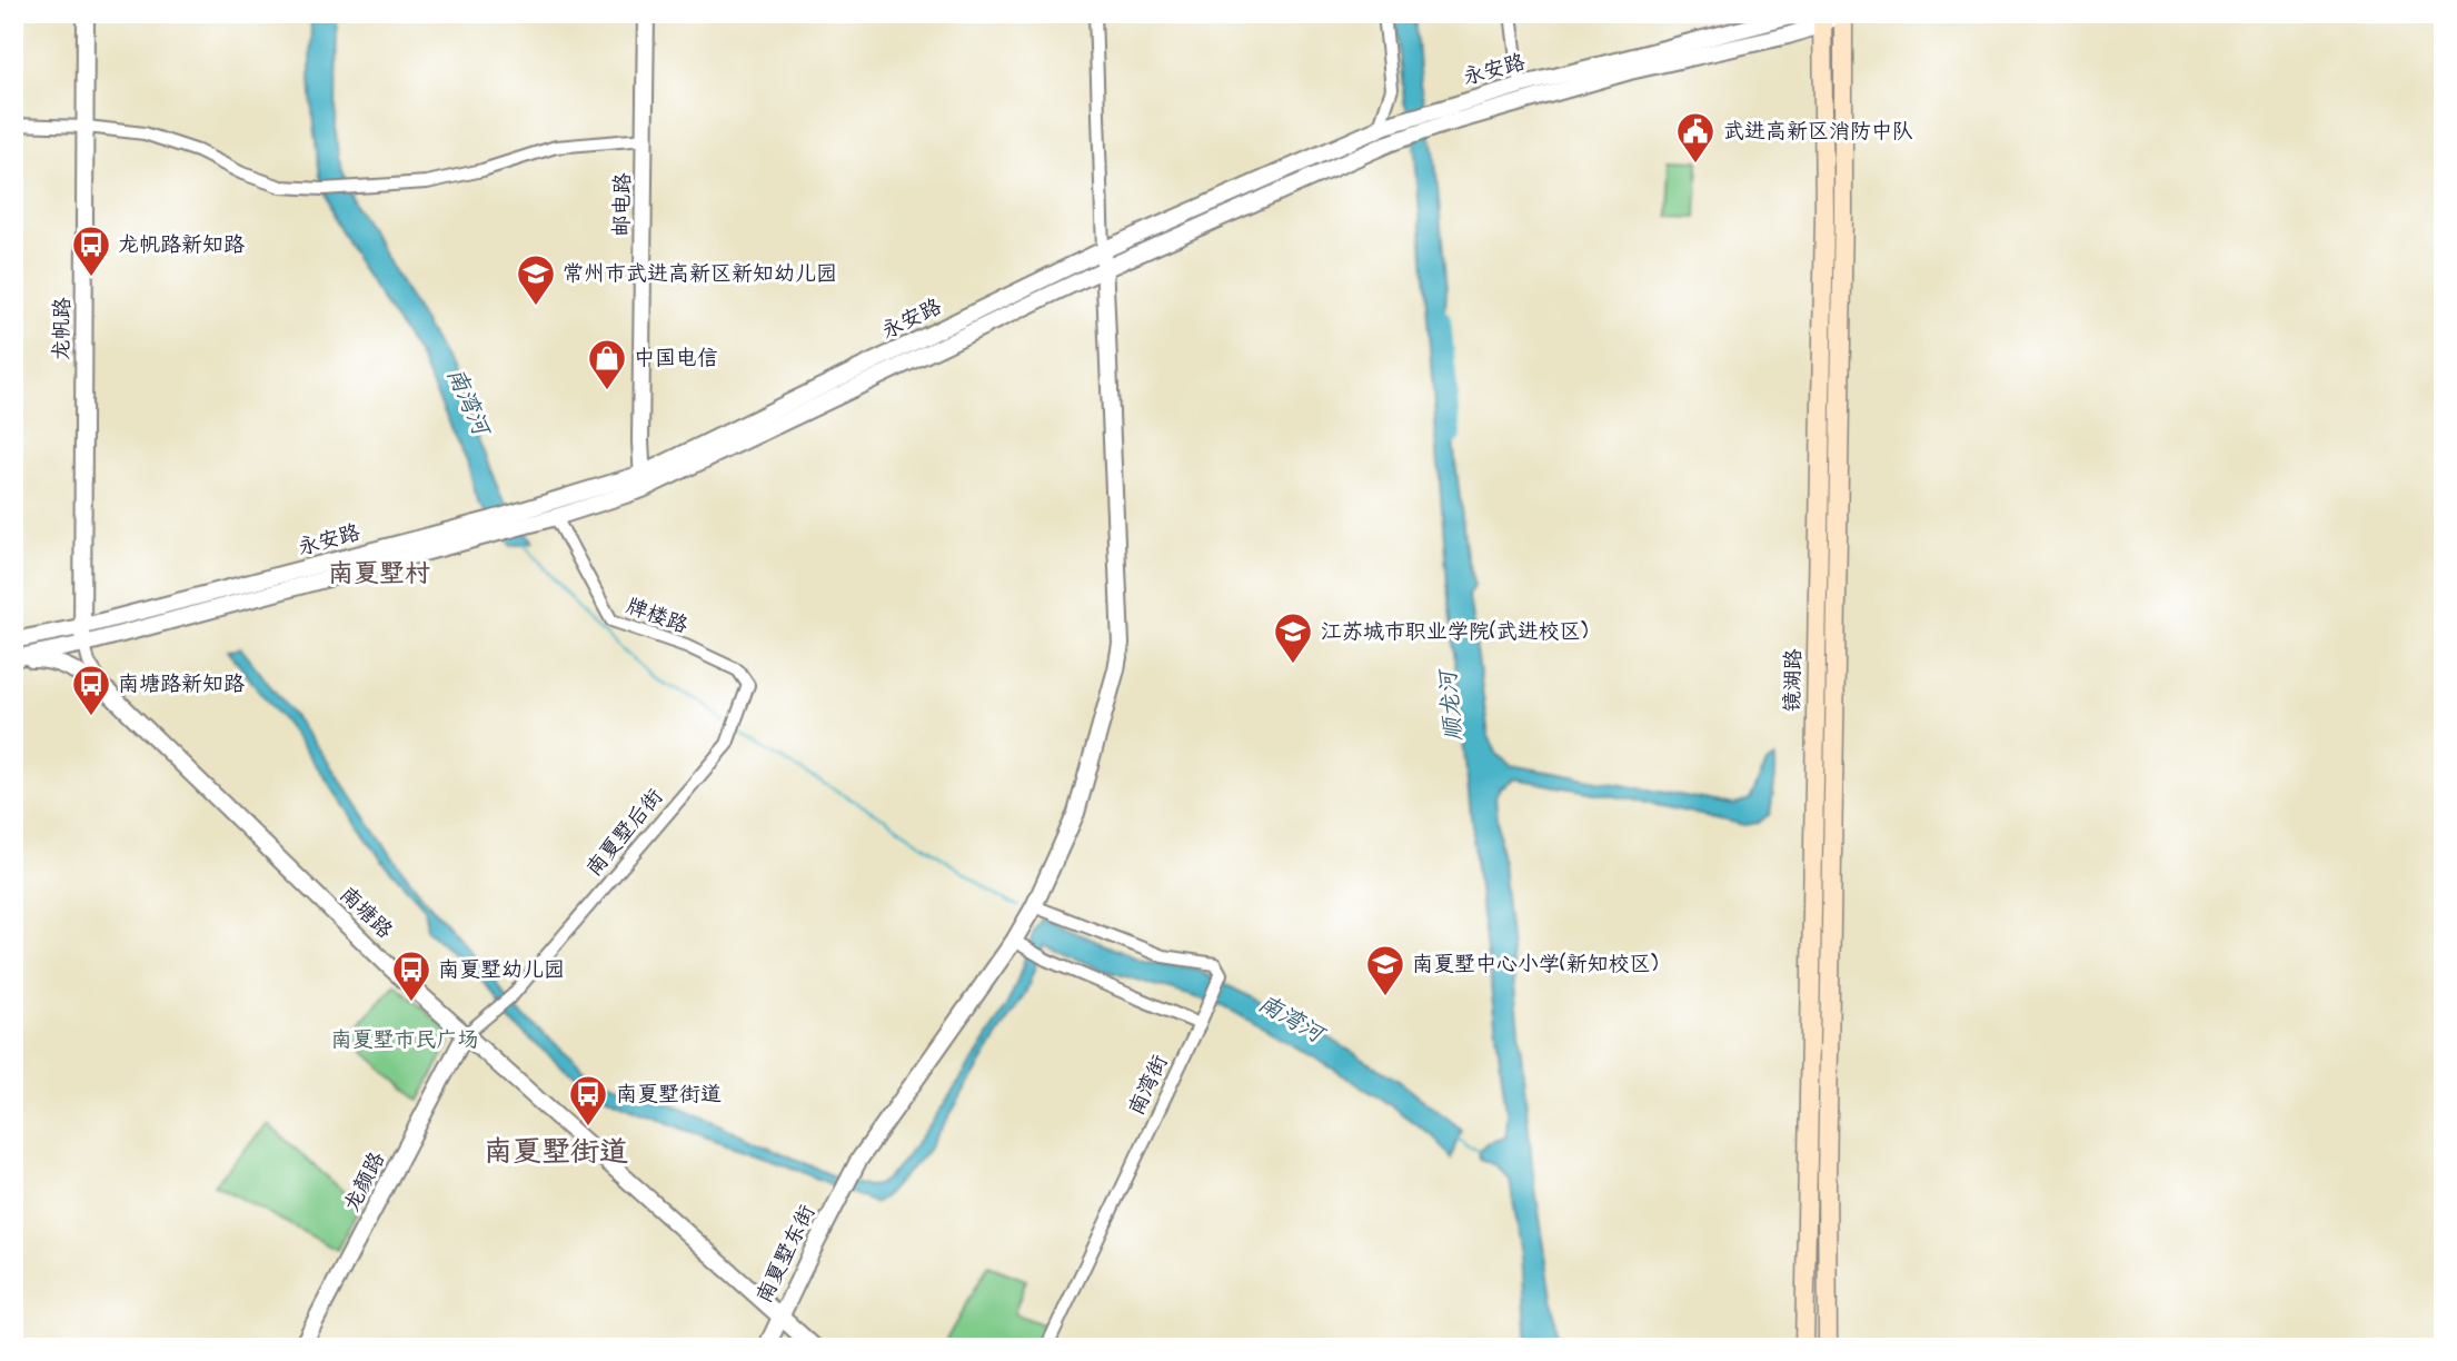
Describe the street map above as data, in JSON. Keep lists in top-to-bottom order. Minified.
{"streets":{"main road":["镜湖路"],"street":["永安路","邮电路","龙帆路","牌楼路","南夏墅后街","南塘路","南湾街","龙颜路","南夏墅东街"]},"crossings":[["永安路","邮电路"],["永安路","龙帆路"],["永安路","牌楼路"],["永安路","镜湖路"],["永安路","南塘路"],["永安路","南夏墅东街"],["龙帆路","南塘路"],["牌楼路","南夏墅后街"],["南夏墅后街","南塘路"],["南夏墅后街","龙颜路"],["南塘路","龙颜路"],["南塘路","南夏墅东街"],["南湾街","南夏墅东街"]],"districts":["南夏墅村","南夏墅街道"],"water":["南湾河","顺龙河"],"parks":["南夏墅市民广场"],"places":{"public building":["武进高新区消防中队"],"bus stop":["龙帆路新知路","南塘路新知路","南夏墅幼儿园","南夏墅街道"],"school or university":["常州市武进高新区新知幼儿园","江苏城市职业学院(武进校区)","南夏墅中心小学(新知校区)"],"shop":["中国电信"]}}
